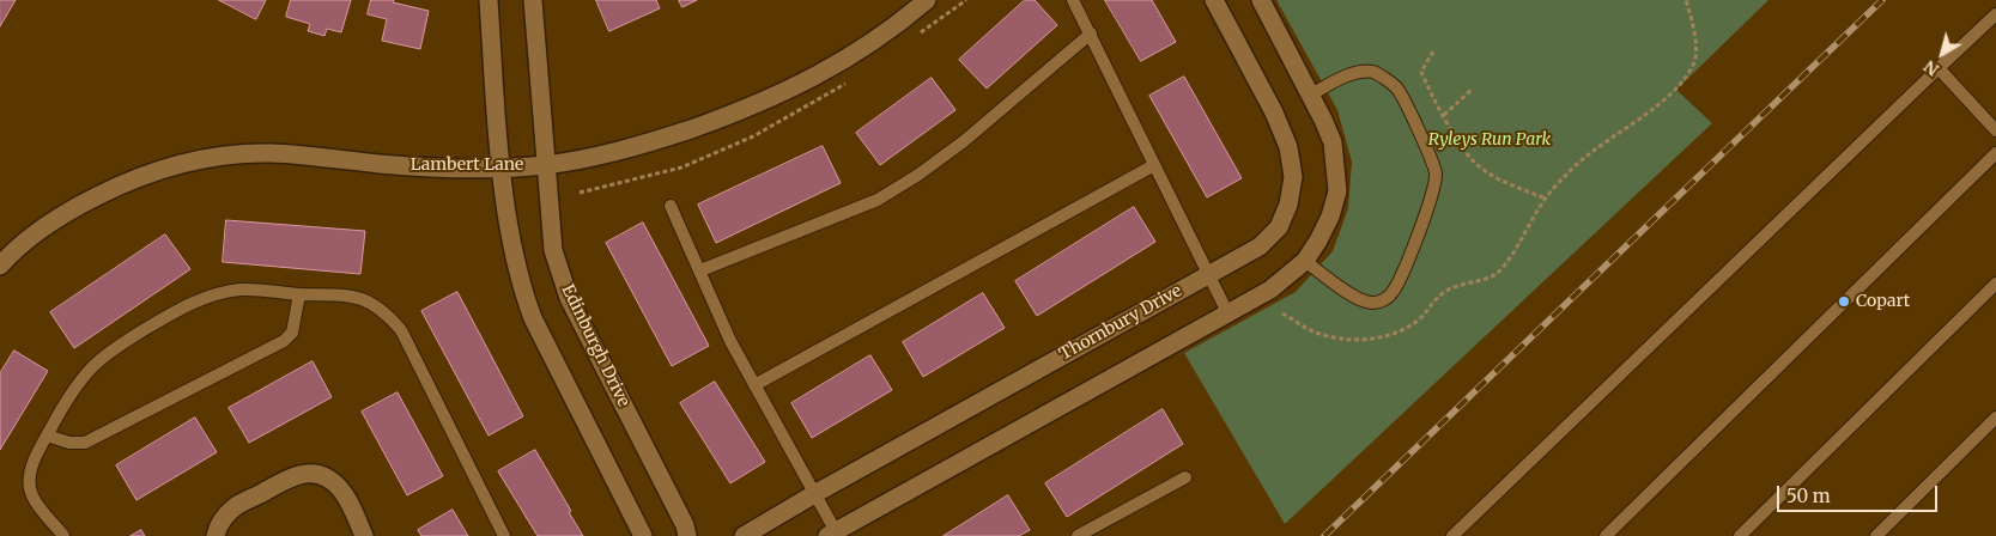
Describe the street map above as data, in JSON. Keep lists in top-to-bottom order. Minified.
{"streets":{"street":["Lambert Lane","Thornbury Drive","Edinburgh Drive"]},"crossings":[["Lambert Lane","Edinburgh Drive"]],"parks":["Ryleys Run Park"],"places":["Copart"],"scale_bar":"50 m","north":"bottom left"}
